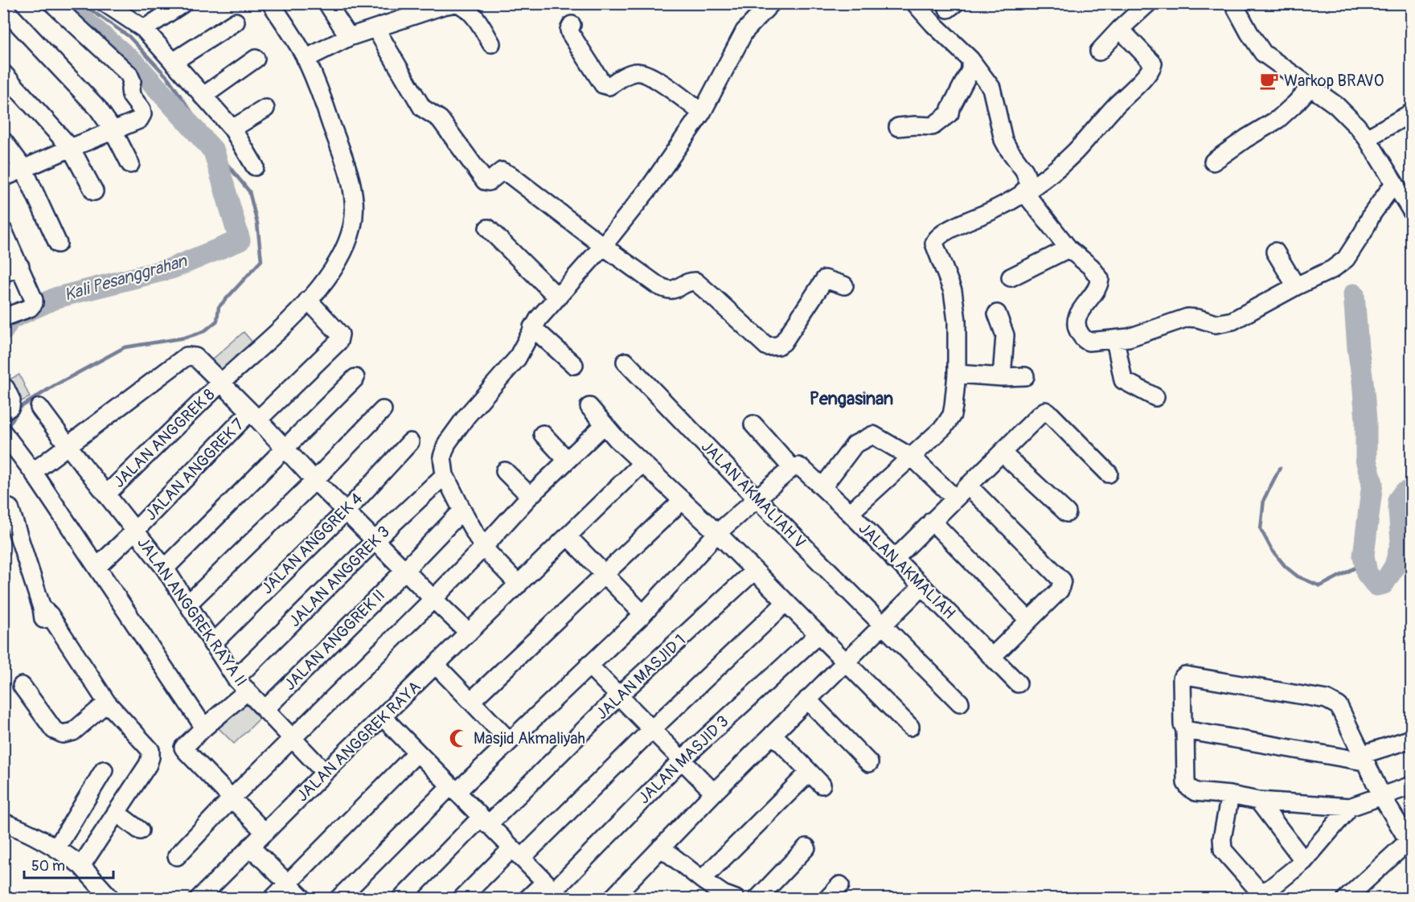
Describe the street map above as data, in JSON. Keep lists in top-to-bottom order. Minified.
{"streets":{"street":["JALAN ANGGREK 8","JALAN ANGGREK 7","JALAN AKMALIAH V","JALAN ANGGREK 4","JALAN AKMALIAH","JALAN ANGGREK 3","JALAN ANGGREK RAYA II","JALAN ANGGREK II","JALAN MASJID 1","JALAN ANGGREK RAYA","JALAN MASJID 3"]},"crossings":[["JALAN ANGGREK 8","JALAN ANGGREK 7"],["JALAN ANGGREK 8","JALAN ANGGREK RAYA II"],["JALAN ANGGREK 7","JALAN ANGGREK RAYA II"],["JALAN ANGGREK 4","JALAN ANGGREK RAYA II"],["JALAN ANGGREK 3","JALAN ANGGREK RAYA II"],["JALAN ANGGREK RAYA II","JALAN ANGGREK II"],["JALAN ANGGREK RAYA II","JALAN ANGGREK RAYA"]],"districts":["Pengasinan"],"water":["Kali Pesanggrahan"],"places":{"cafe":["Warkop BRAVO"],"mosque":["Masjid Akmaliyah"]},"scale_bar":"50 m"}
